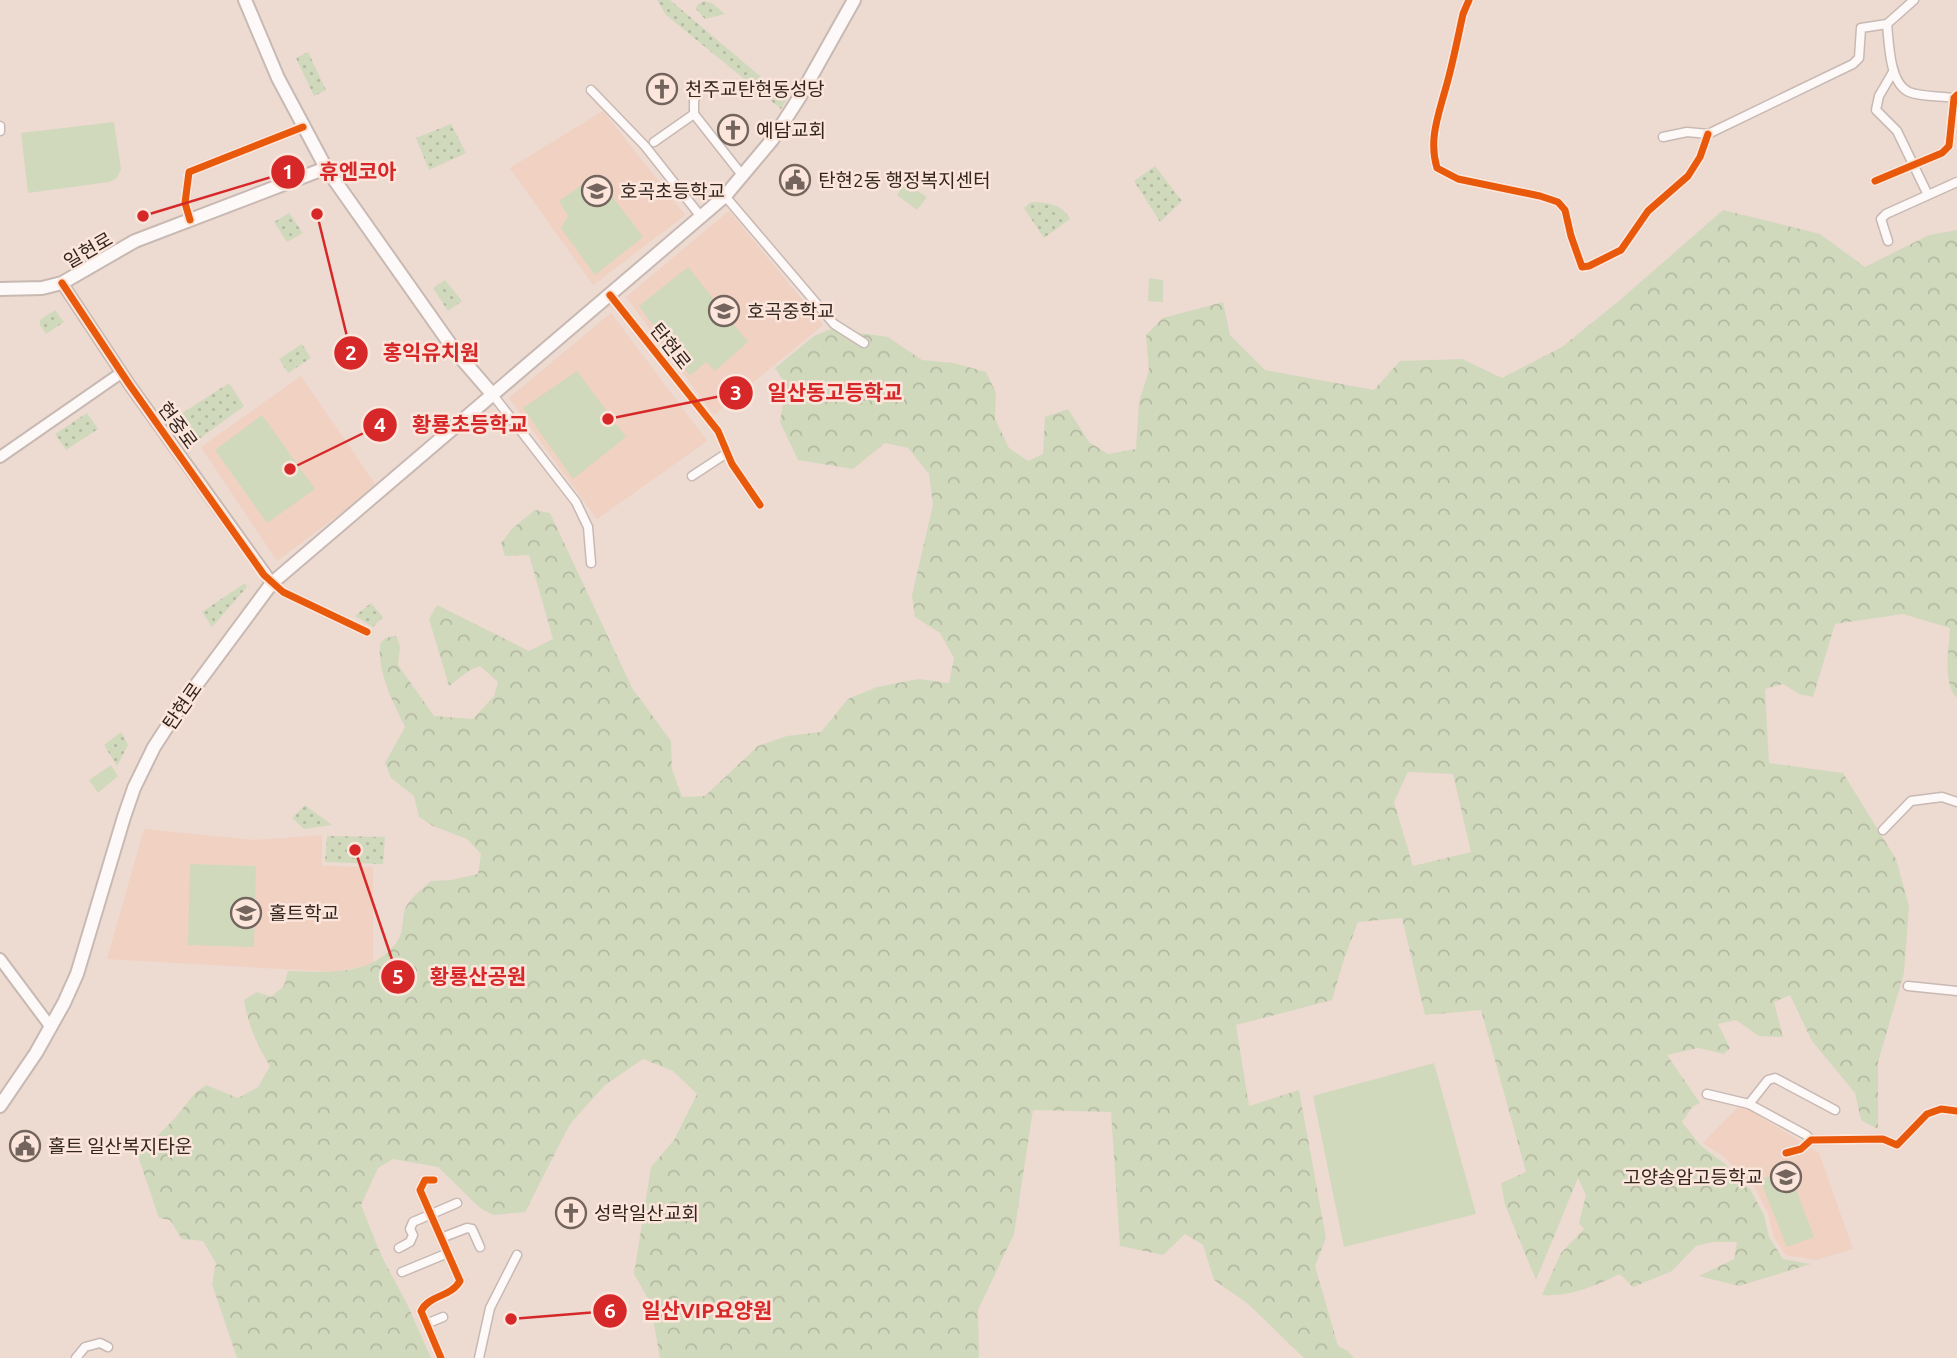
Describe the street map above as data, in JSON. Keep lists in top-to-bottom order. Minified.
{"streets":{"main road":["일현로","탄현로"],"street":["현중로"]},"crossings":[["일현로","현중로"],["탄현로","현중로"]],"places":{"church":["천주교탄현동성당","예담교회","성락일산교회"],"public building":["탄현2동 행정복지센터","홀트 일산복지타운"],"school or university":["호곡초등학교","호곡중학교","홀트학교","고양송암고등학교"],"other":["홍익유치원","휴엔코아","일산동고등학교","황룡초등학교","황룡산공원","일산VIP요양원"]}}
